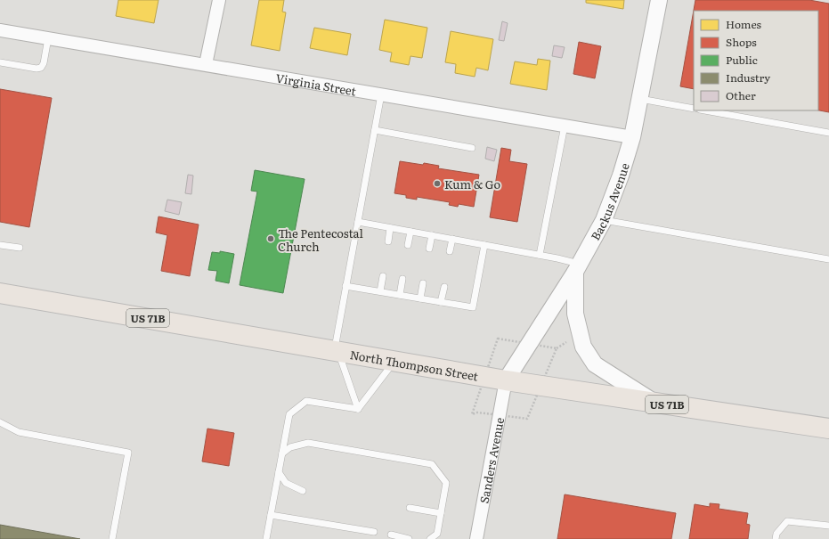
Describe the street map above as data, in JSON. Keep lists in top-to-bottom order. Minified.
{"streets":{"main road":["US 71B","North Thompson Street"],"street":["Virginia Street","Backus Avenue","Sanders Avenue"]},"crossings":[["Virginia Street","Backus Avenue"],["Backus Avenue","North Thompson Street"],["Backus Avenue","Sanders Avenue"],["North Thompson Street","Sanders Avenue"]],"places":["Kum & Go","The Pentecostal Church"],"legend":["Homes","Shops","Public","Industry","Other"]}
